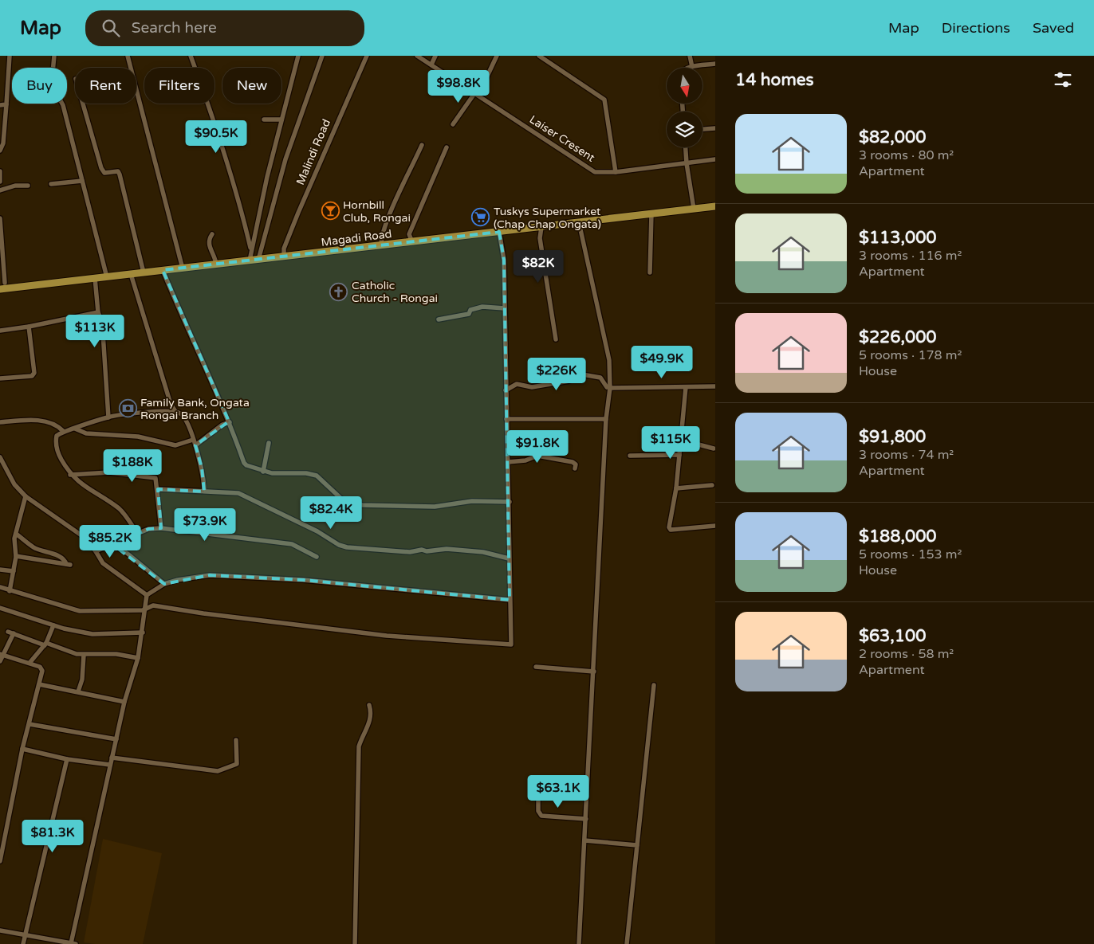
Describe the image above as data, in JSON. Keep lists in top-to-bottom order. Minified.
{"streets":{"highway":["Magadi Road"],"street":["Laiser Cresent","Malindi Road"]},"crossings":[["Malindi Road","Magadi Road"]],"places":{"bar":["Hornbill Club, Rongai"],"supermarket":["Tuskys Supermarket (Chap Chap Ongata)"],"church":["Catholic Church - Rongai"],"bank":["Family Bank, Ongata Rongai Branch"]},"north":"bottom","page":{"header":"Map","search":"Search here","nav":["Map","Directions","Saved"],"heading":"14 homes","chip":["Buy","Rent","Filters","New"],"price":["$98.8K","$90.5K","$82K","$113K","$49.9K","$226K","$115K","$91.8K","$188K","$82.4K","$73.9K","$85.2K","$63.1K","$81.3K"],"list":[{"name":"$82,000","note":"3 rooms · 80 m² · Apartment"},{"name":"$113,000","note":"3 rooms · 116 m² · Apartment"},{"name":"$226,000","note":"5 rooms · 178 m² · House"},{"name":"$91,800","note":"3 rooms · 74 m² · Apartment"},{"name":"$188,000","note":"5 rooms · 153 m² · House"},{"name":"$63,100","note":"2 rooms · 58 m² · Apartment"}]}}
